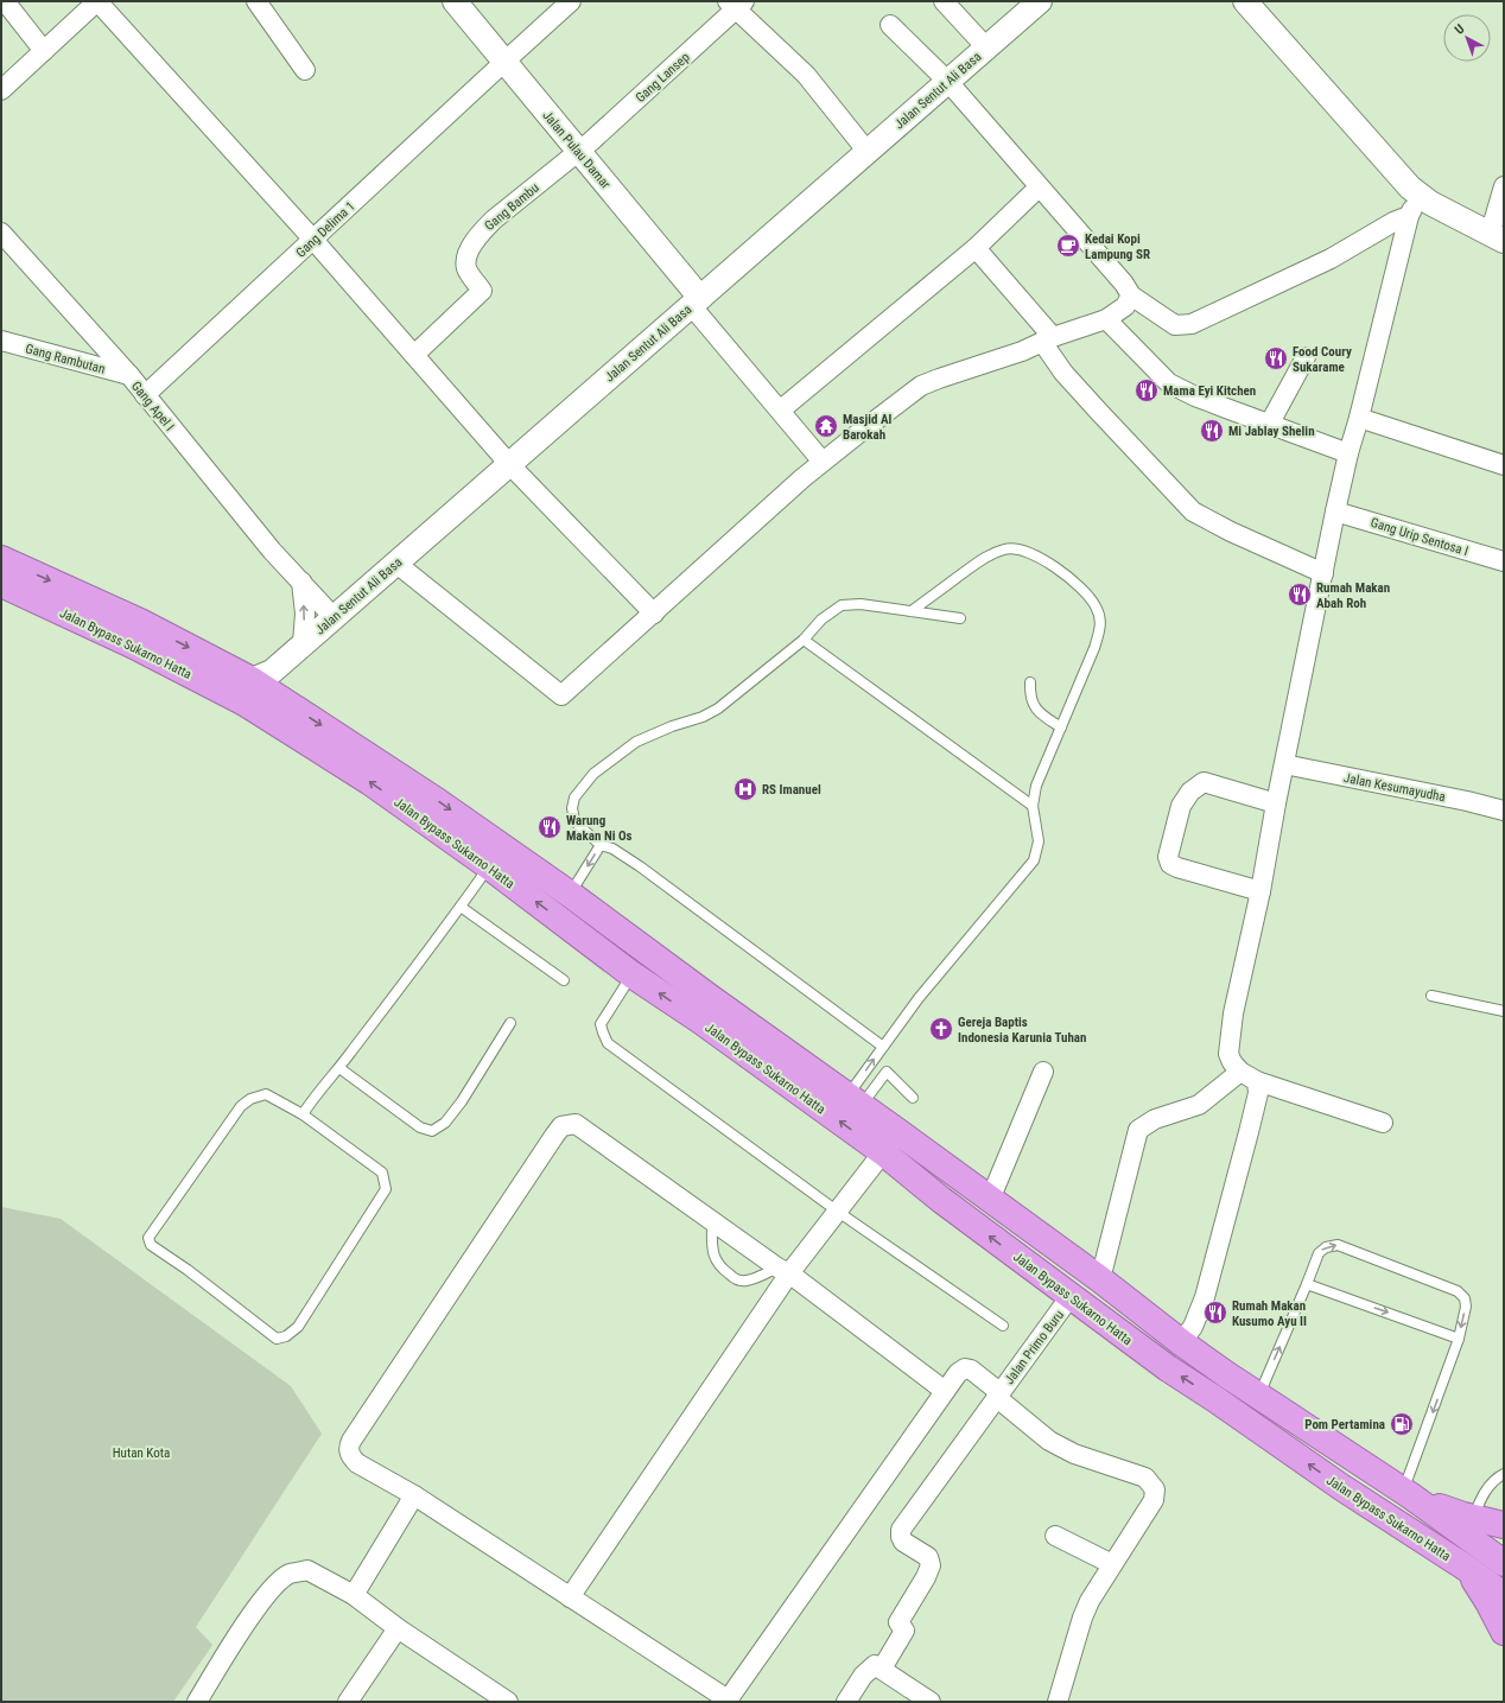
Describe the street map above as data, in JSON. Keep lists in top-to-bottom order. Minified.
{"streets":{"highway":["Jalan Bypass Sukarno Hatta"],"street":["Gang Lansep","Jalan Sentut Ali Basa","Jalan Pulau Damar","Gang Bambu","Gang Delima 1","Gang Rambutan","Gang Apel I","Gang Urip Sentosa I","Jalan Kesumayudha","Jalan Primo Buru"]},"crossings":[["Gang Lansep","Jalan Pulau Damar"],["Gang Lansep","Gang Bambu"],["Jalan Sentut Ali Basa","Jalan Pulau Damar"],["Jalan Sentut Ali Basa","Gang Apel I"],["Jalan Sentut Ali Basa","Jalan Bypass Sukarno Hatta"],["Jalan Pulau Damar","Gang Bambu"],["Jalan Pulau Damar","Gang Delima 1"],["Gang Delima 1","Gang Apel I"],["Gang Rambutan","Gang Apel I"],["Jalan Bypass Sukarno Hatta","Jalan Primo Buru"]],"parks":["Hutan Kota"],"places":{"cafe":["Kedai Kopi Lampung SR"],"restaurant":["Food Coury Sukarame","Mama Eyi Kitchen","Mi Jablay Shelin","Rumah Makan Abah Roh","Warung Makan Ni Os","Rumah Makan Kusumo Ayu II"],"temple":["Masjid Al Barokah"],"hospital":["RS Imanuel"],"church":["Gereja Baptis Indonesia Karunia Tuhan"],"fuel station":["Pom Pertamina"]},"north":"top left"}
